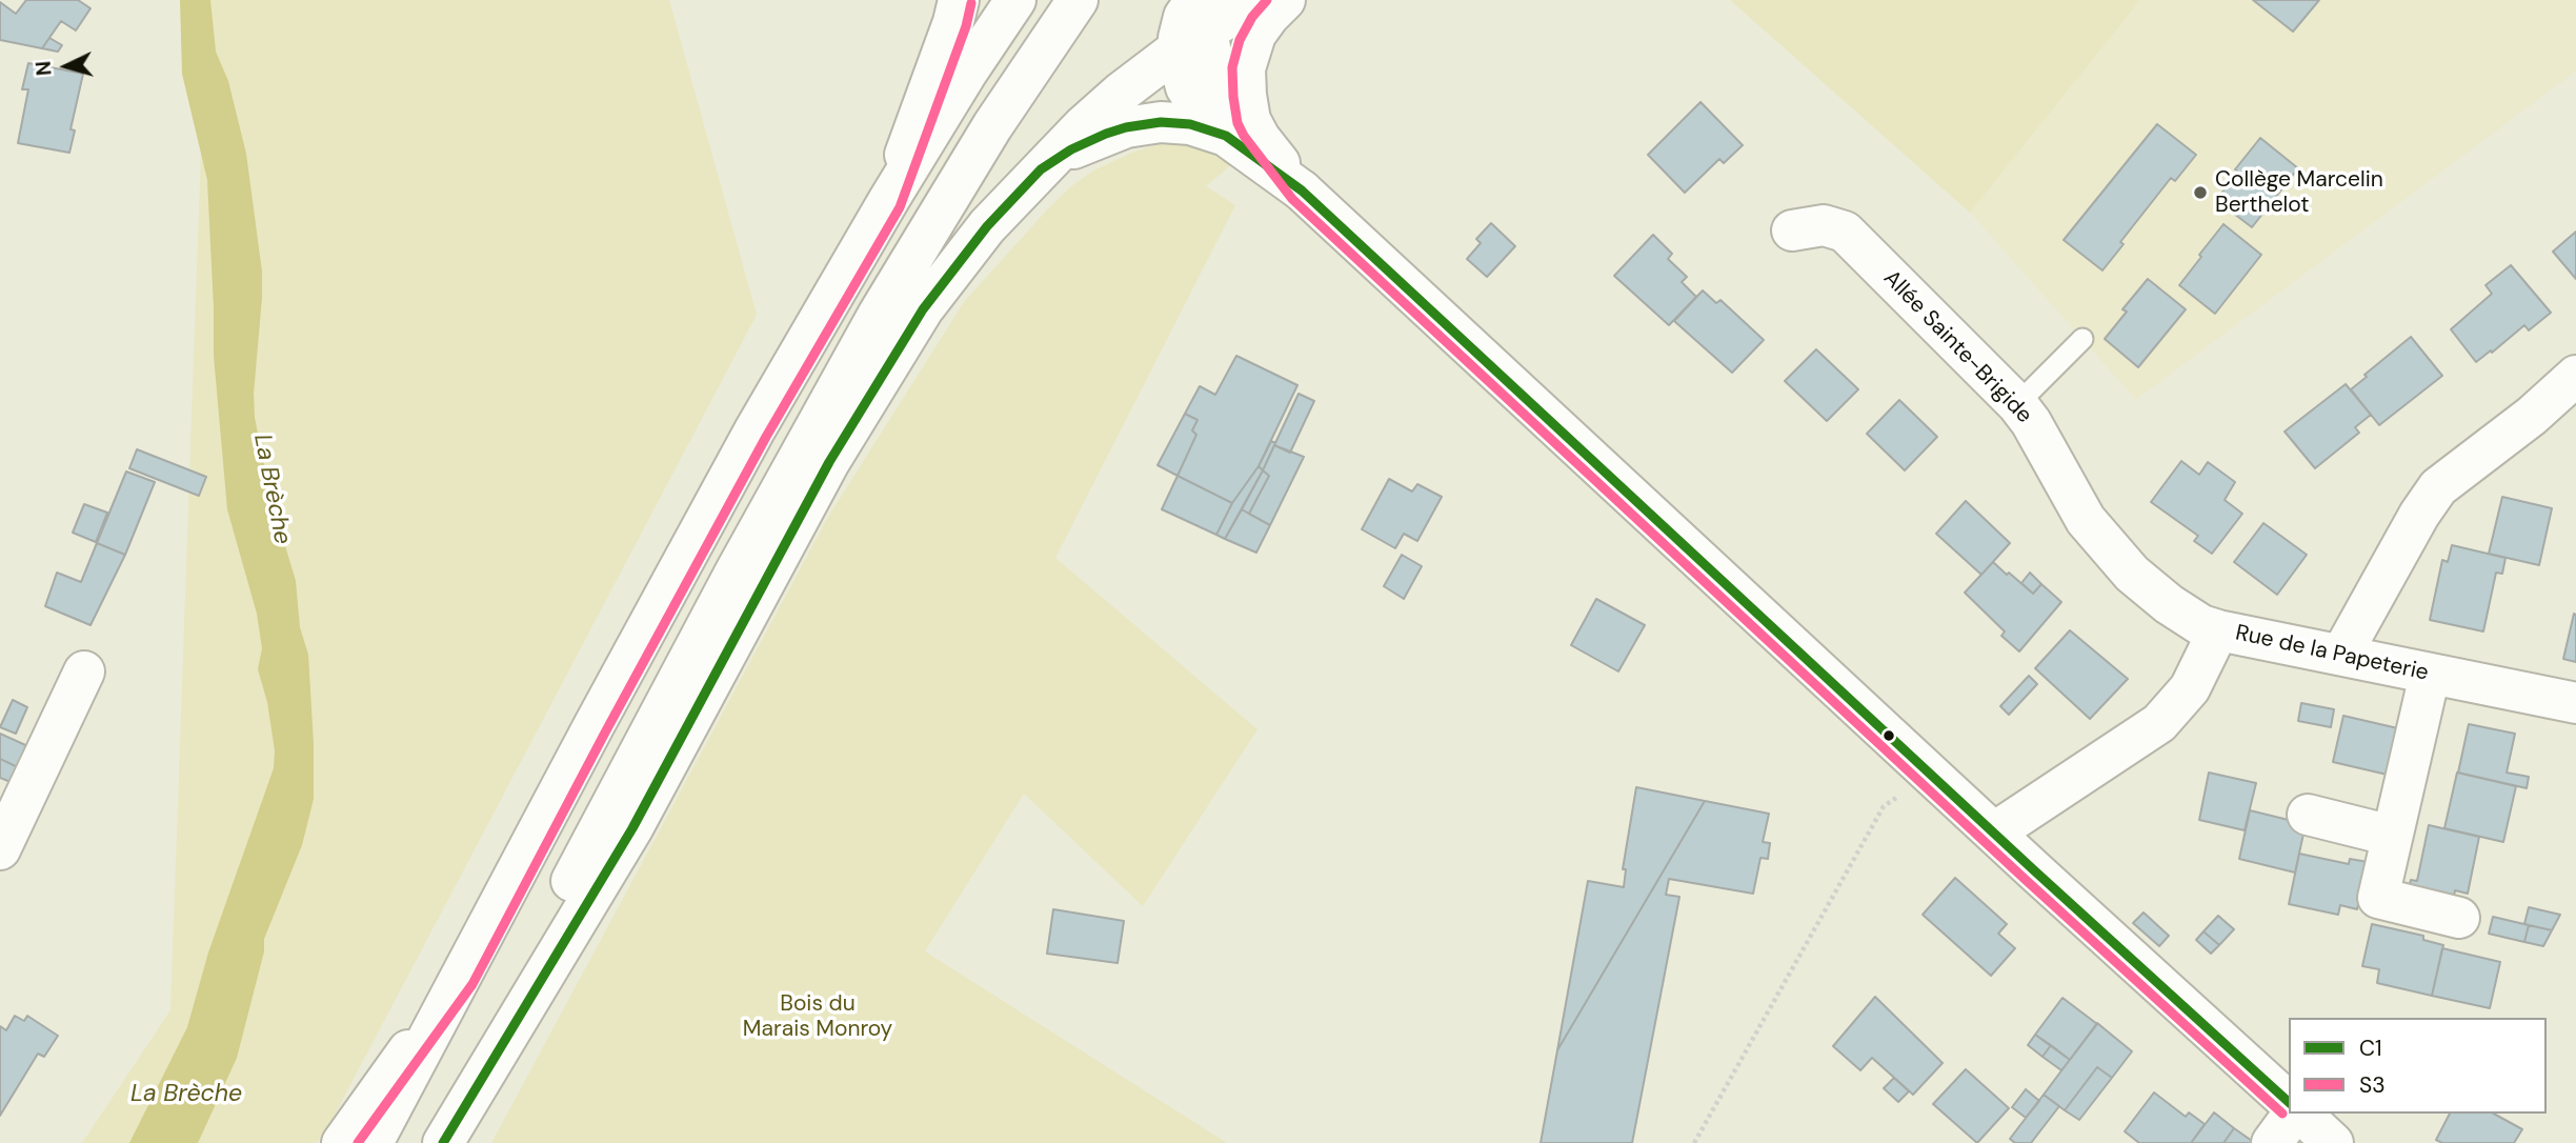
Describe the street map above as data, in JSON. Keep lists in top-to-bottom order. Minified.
{"streets":{"main road":["Allée Sainte-Brigide","Rue de la Papeterie"]},"crossings":[["Allée Sainte-Brigide","Rue de la Papeterie"]],"water":["La Brèche"],"parks":["Bois du Marais Monroy"],"places":["Collège Marcelin Berthelot"],"lines":["transit line S3","transit line C1"],"legend":["C1","S3"],"north":"left"}
